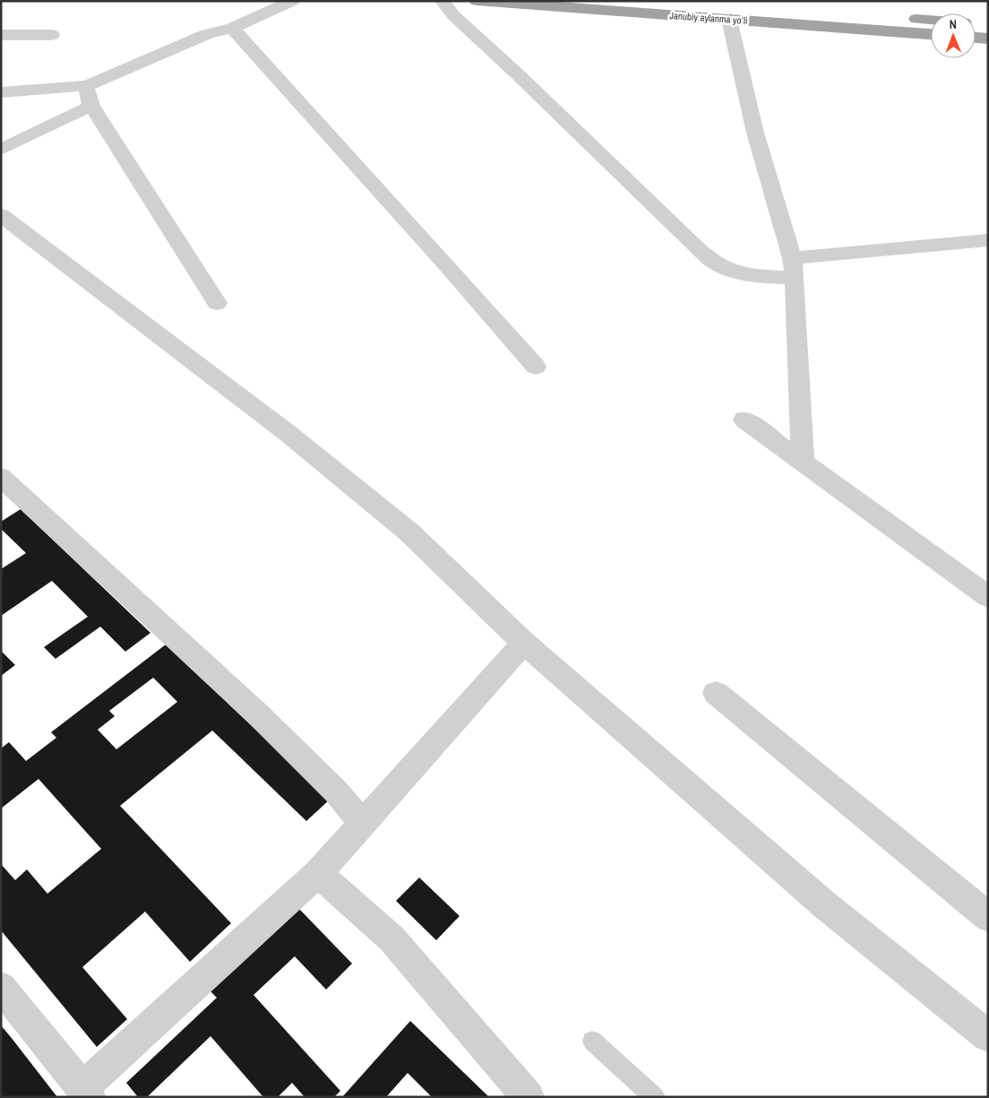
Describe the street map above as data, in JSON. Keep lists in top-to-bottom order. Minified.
{"streets":{"highway":["Janubiy aylanma yoʻli"]},"north":"top"}
